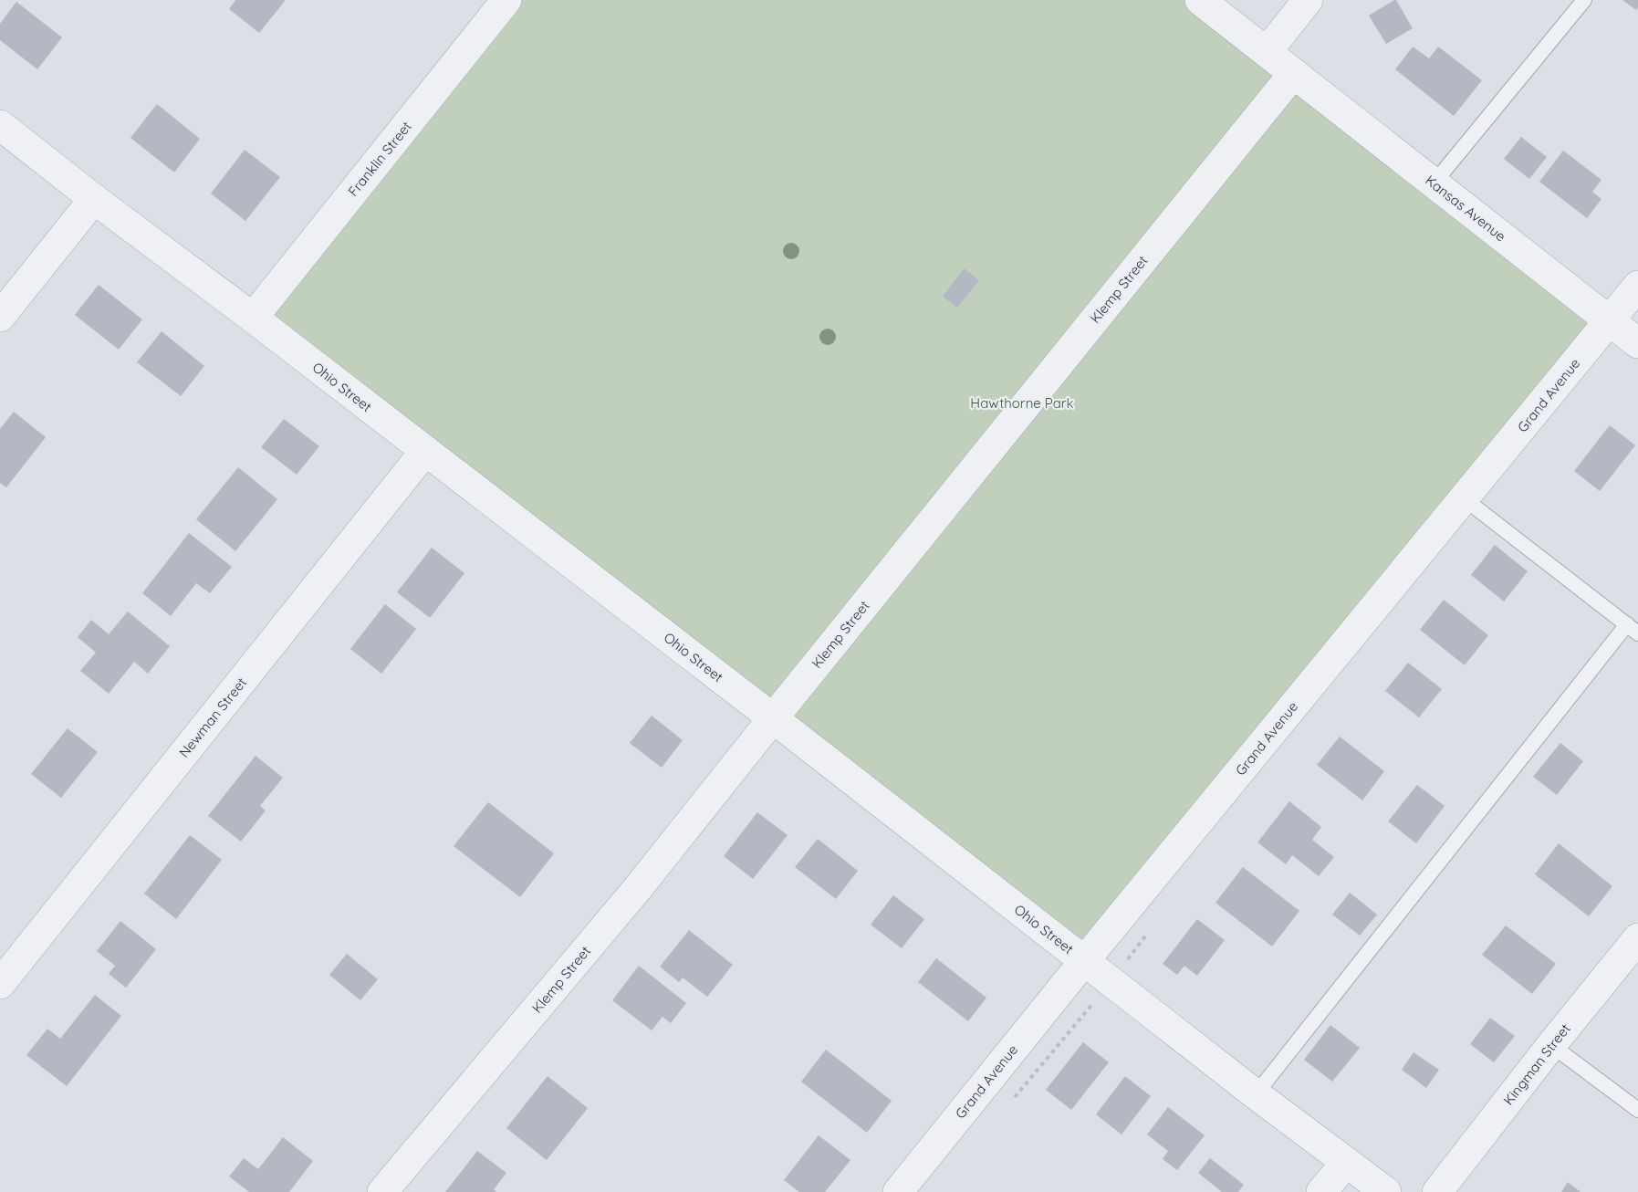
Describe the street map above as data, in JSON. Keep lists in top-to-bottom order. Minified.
{"streets":{"street":["Franklin Street","Kansas Avenue","Klemp Street","Ohio Street","Grand Avenue","Newman Street","Kingman Street"]},"crossings":[["Franklin Street","Ohio Street"],["Kansas Avenue","Klemp Street"],["Kansas Avenue","Grand Avenue"],["Klemp Street","Ohio Street"],["Ohio Street","Grand Avenue"],["Ohio Street","Newman Street"]],"parks":["Hawthorne Park"]}
